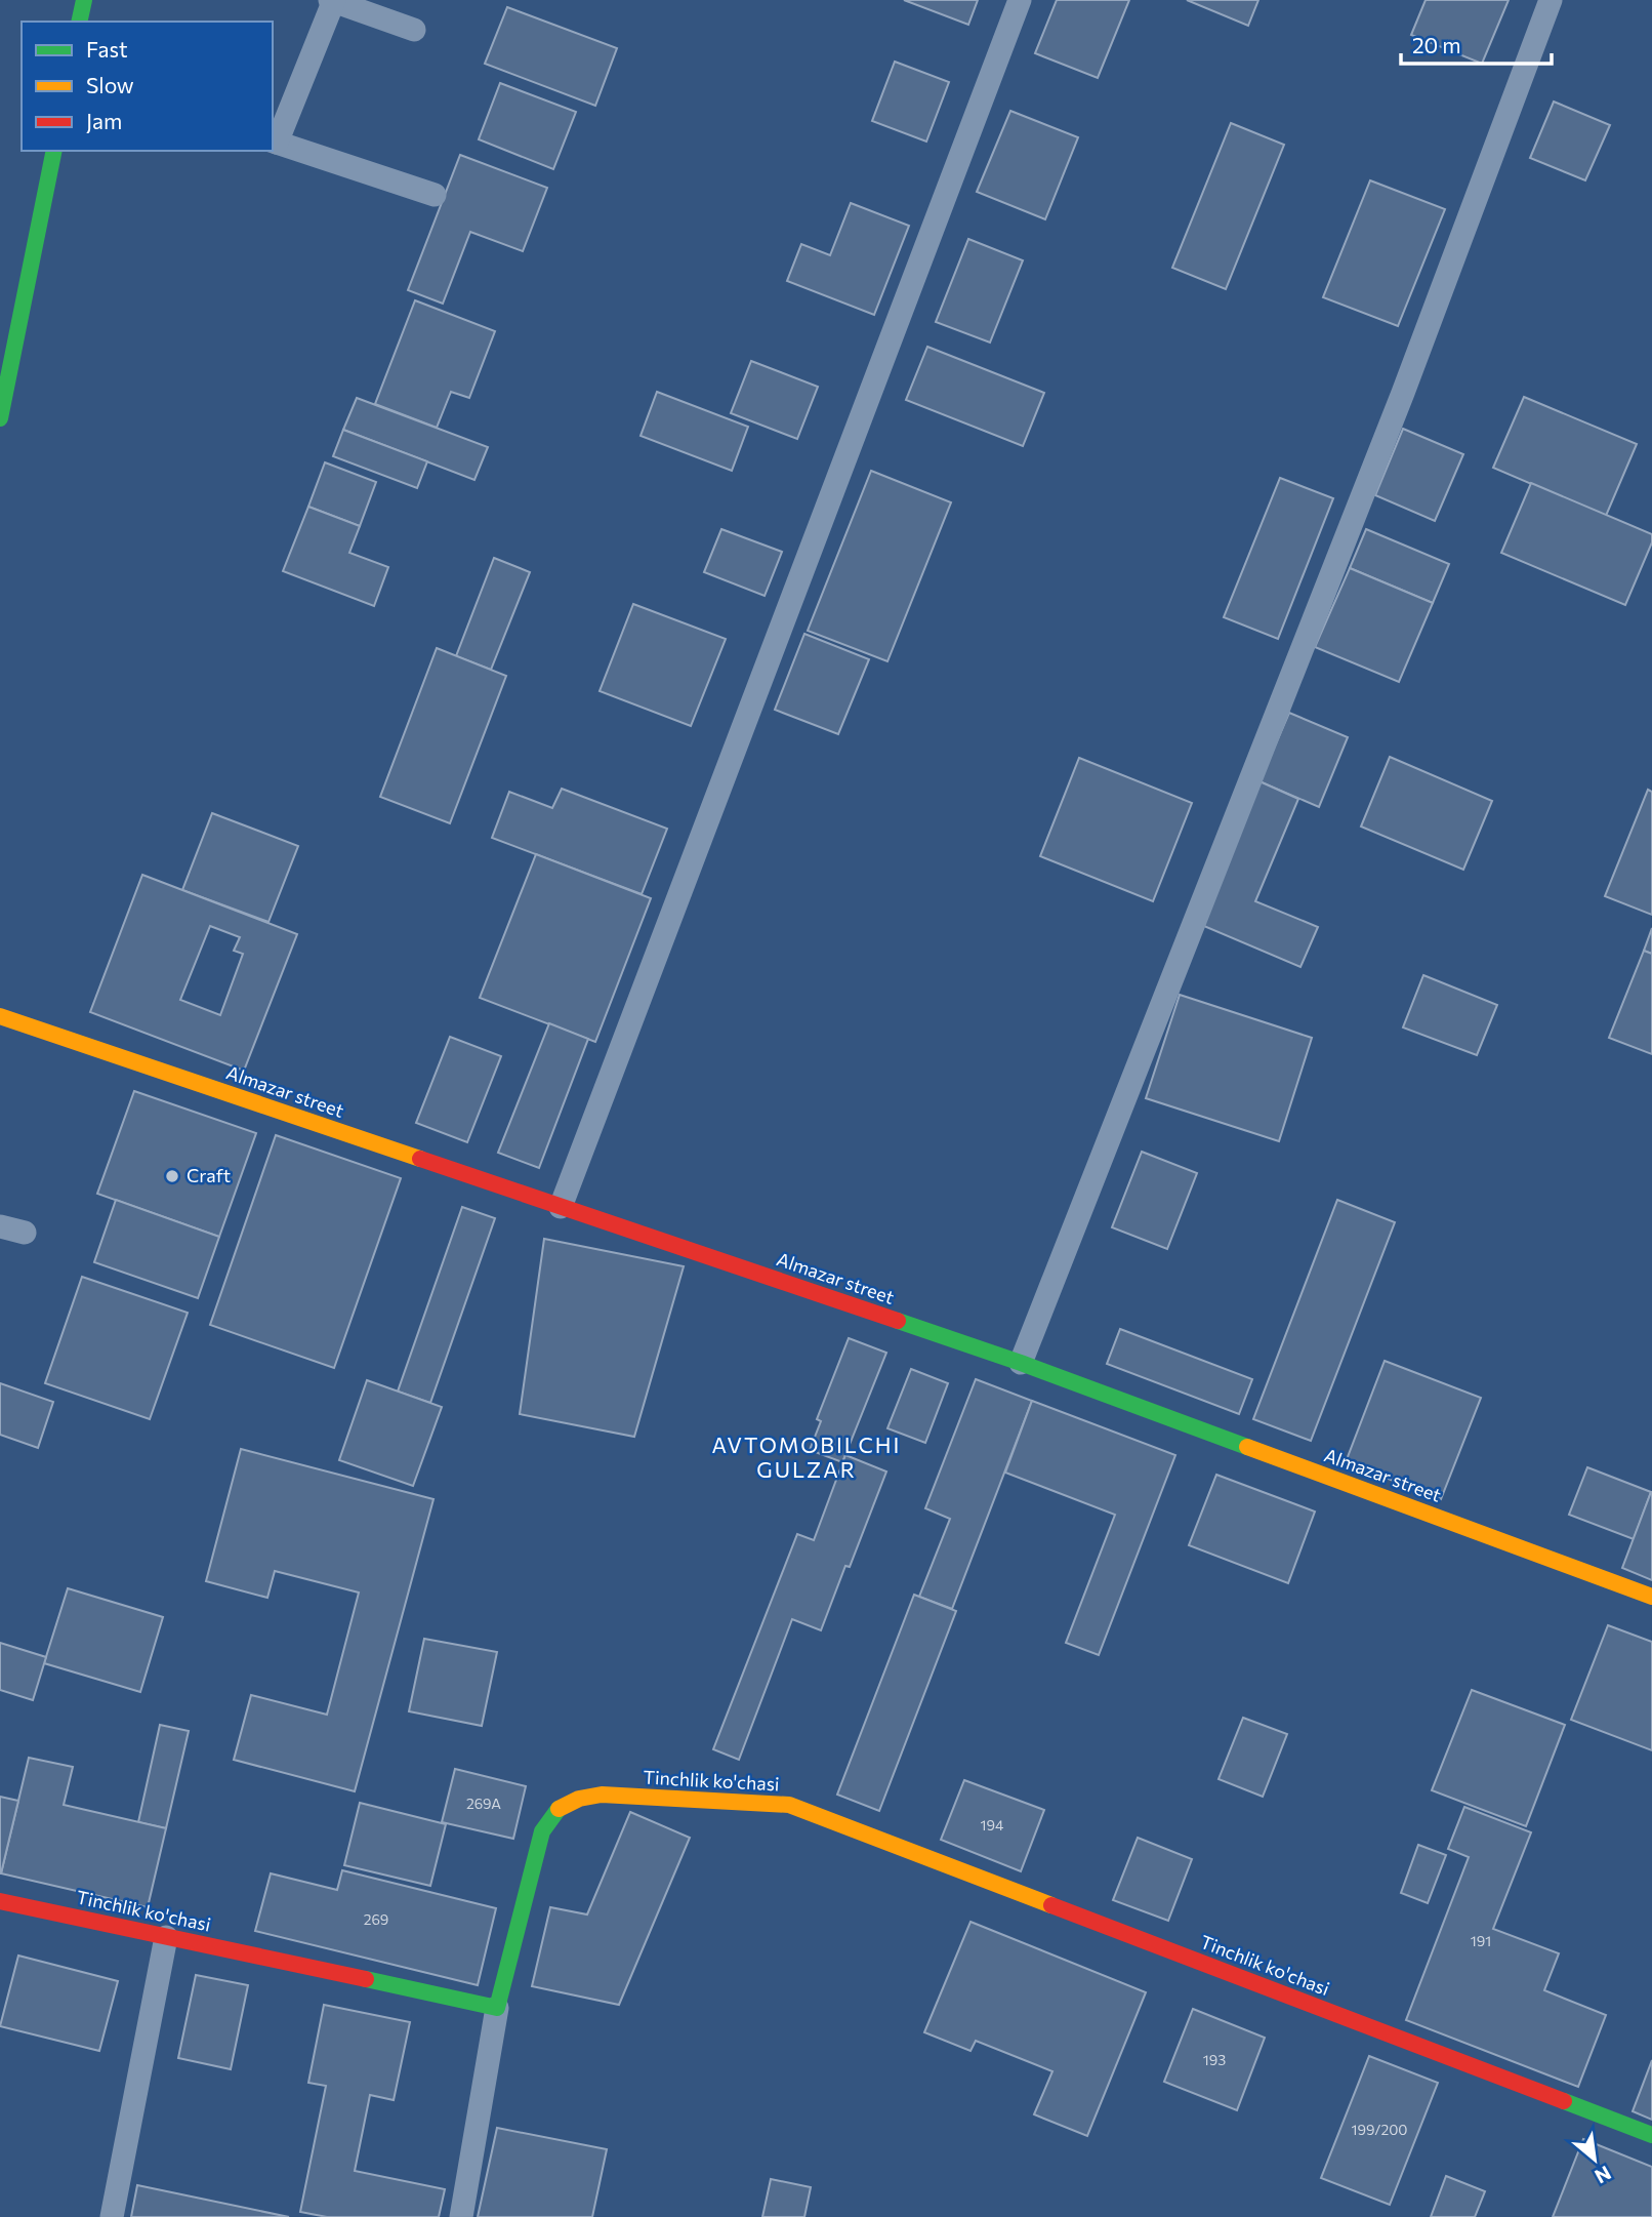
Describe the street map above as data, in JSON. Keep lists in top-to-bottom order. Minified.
{"streets":{"street":["Almazar street","Tinchlik ko'chasi"]},"districts":["AVTOMOBILCHI GULZAR"],"places":["Craft"],"house_numbers":["269A","194","269","191","193","199/200"],"legend":["Fast","Slow","Jam"],"scale_bar":"20 m","north":"bottom right"}
